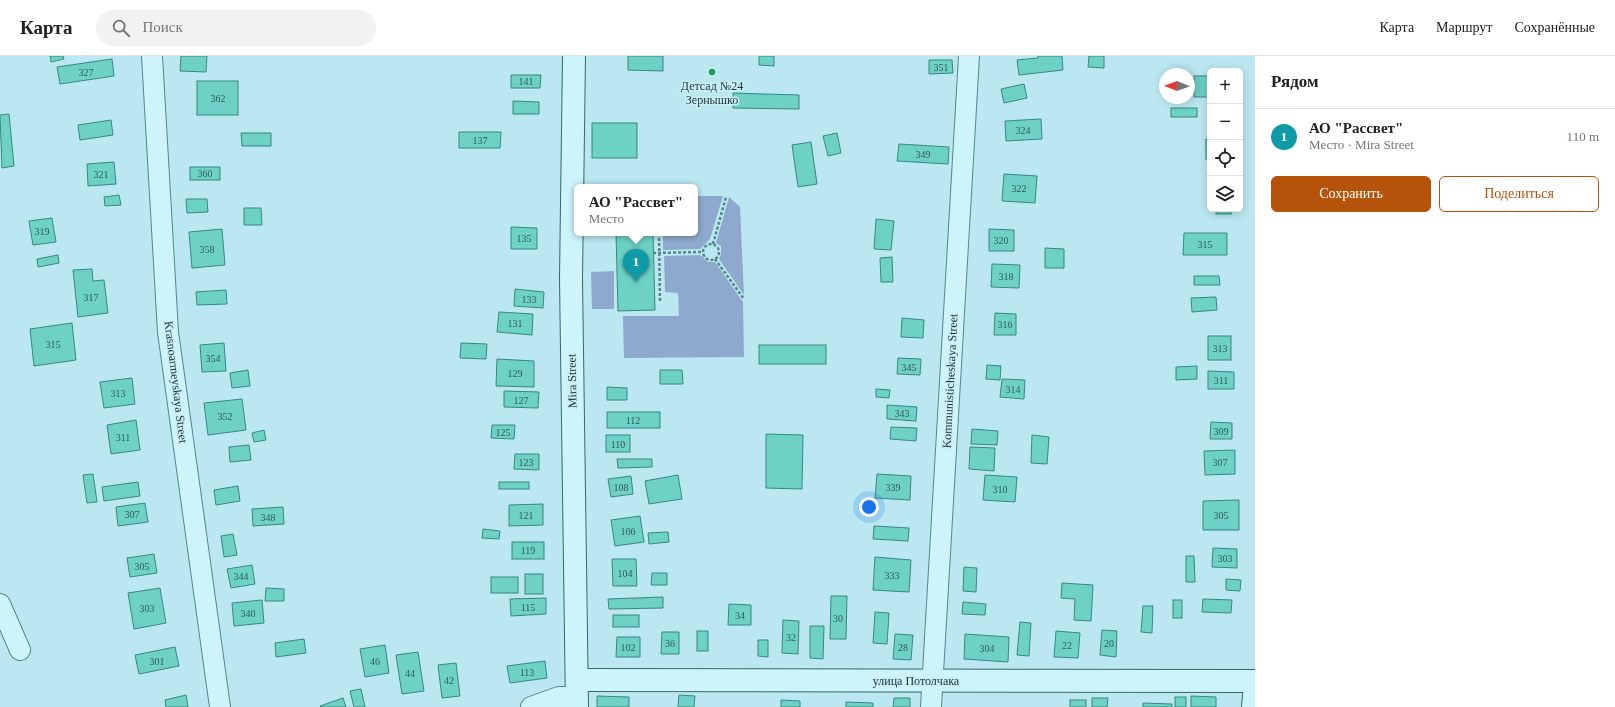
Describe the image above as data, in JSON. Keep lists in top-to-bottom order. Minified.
{"streets":{"street":["Mira Street","Kommunisticheskaya Street","Krasnoarmeyskaya Street","улица Потолчака"]},"crossings":[["Mira Street","улица Потолчака"],["Kommunisticheskaya Street","улица Потолчака"]],"places":["Детсад №24 Зернышко"],"house_numbers":["351","327","141","362","324","137","349","360","321","322","319","135","320","315","358","318","317","133","131","316","315","313","354","345","129","311","314","313","127","343","352","112","309","125","311","110","123","307","108","339","310","307","121","305","348","106","119","303","305","104","333","344","115","303","340","34","30","32","36","20","22","102","28","304","301","46","113","44","42"],"north":"left","page":{"header":"Карта","search":"Поиск","nav":["Карта","Маршрут","Сохранённые"],"heading":"Рядом","map_buttons":["+","−"],"list":[{"mark":"1","name":"АО \"Рассвет\"","note":"Место · Mira Street","value":"110 m"}],"buttons":["Сохранить","Поделиться"],"popup":["АО \"Рассвет\"","Место"],"pins":"1"}}
